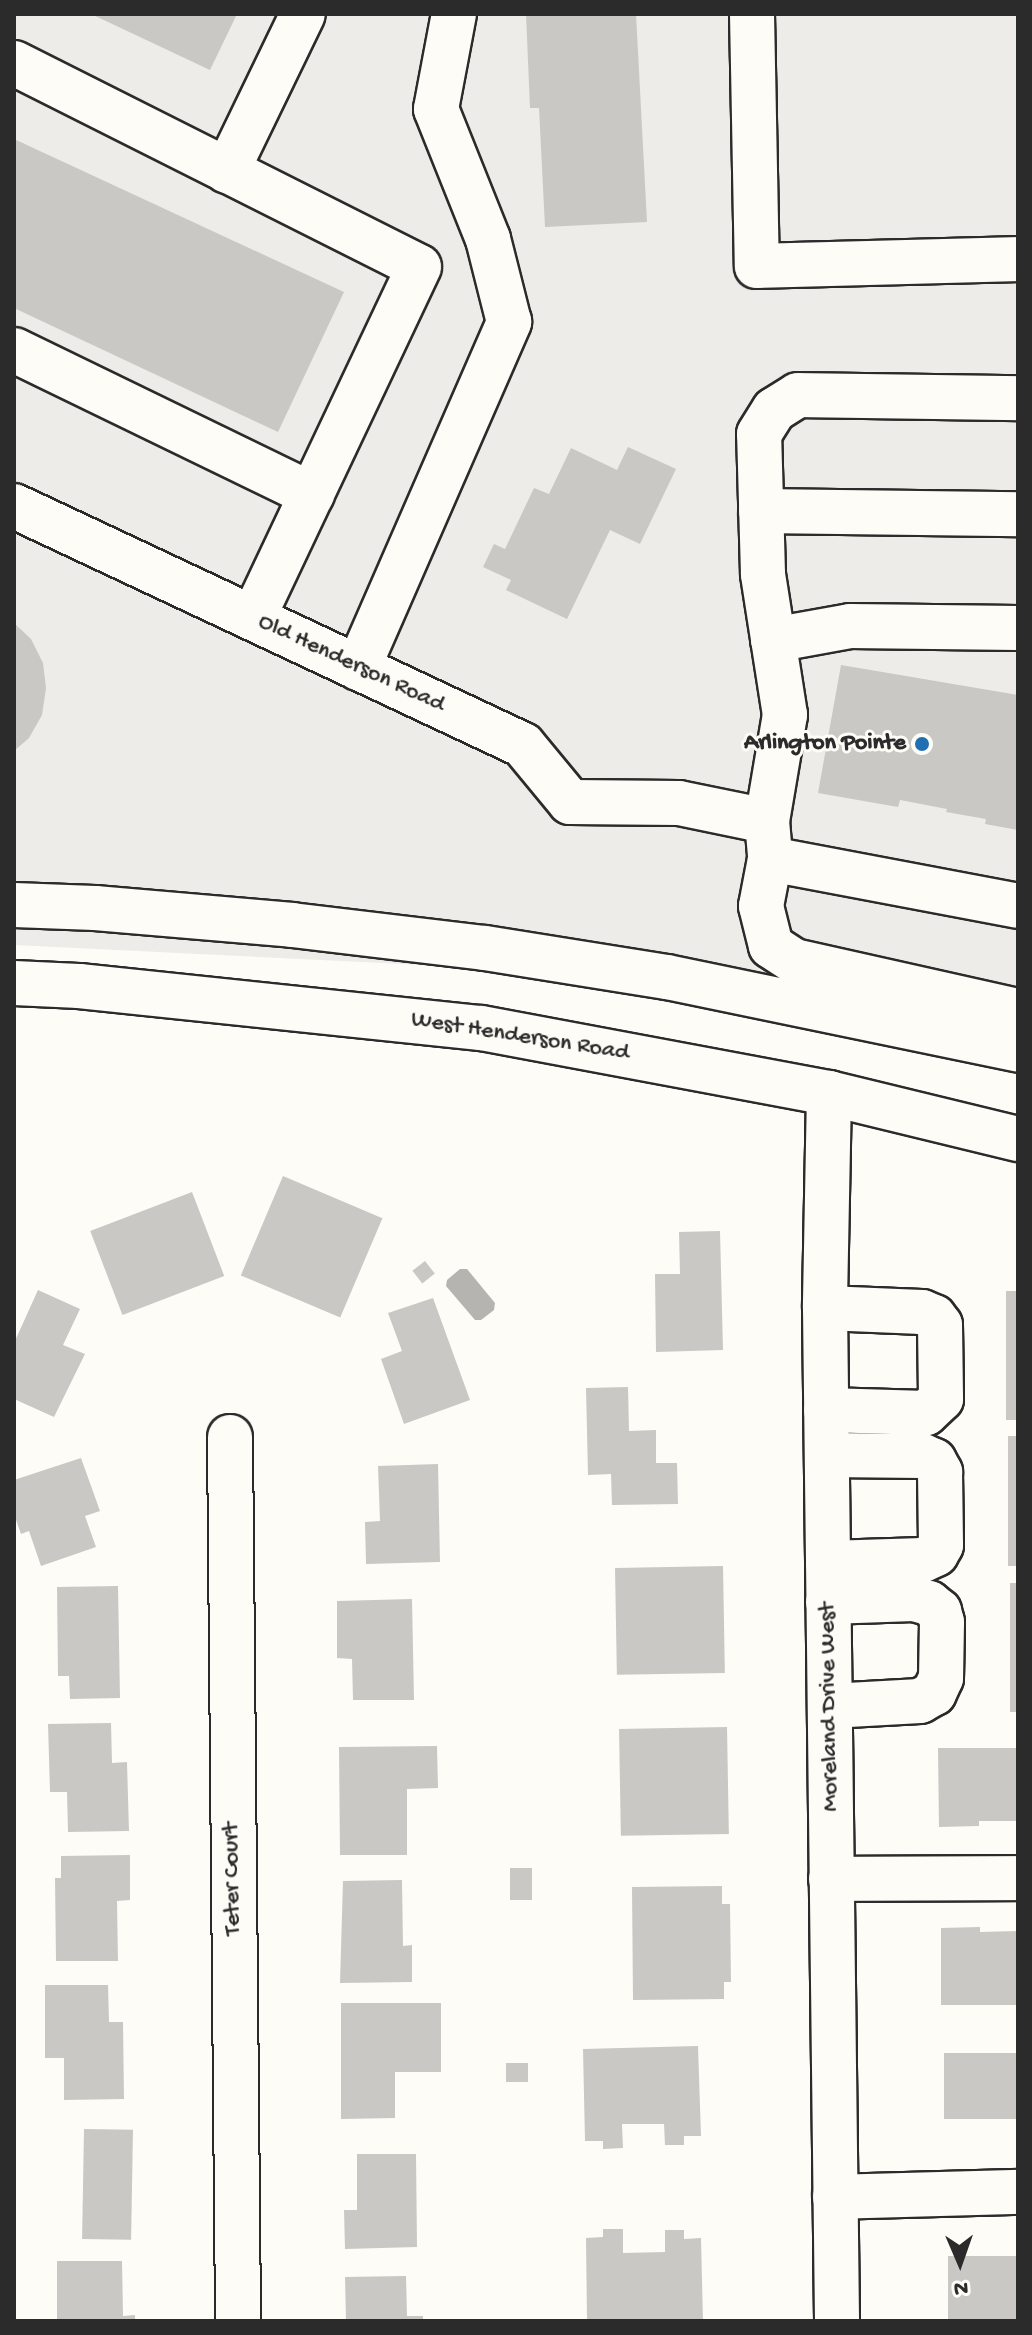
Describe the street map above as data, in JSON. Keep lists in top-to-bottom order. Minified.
{"streets":{"street":["Old Henderson Road","West Henderson Road","Moreland Drive West","Teter Court"]},"crossings":[["West Henderson Road","Moreland Drive West"]],"places":["Arlington Pointe"],"north":"bottom"}
